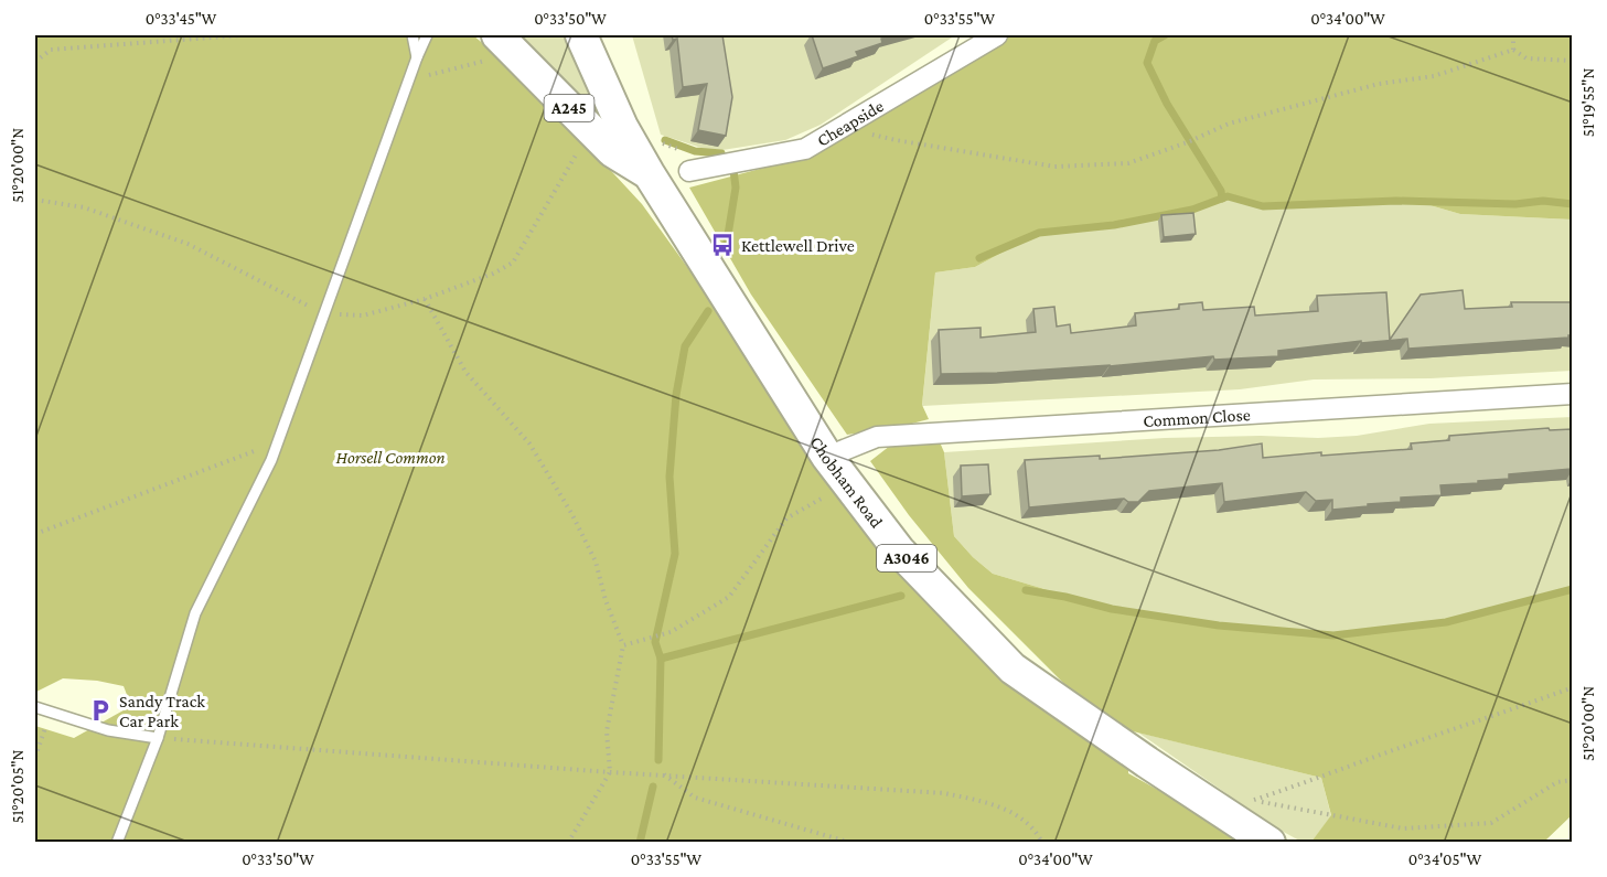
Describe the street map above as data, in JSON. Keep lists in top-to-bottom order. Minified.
{"streets":{"main road":["A245","Chobham Road","A3046"],"street":["Cheapside","Common Close"]},"crossings":[["A245","Chobham Road"],["Common Close","Chobham Road"]],"parks":["Horsell Common"],"places":{"bus stop":["Kettlewell Drive"],"parking":["Sandy Track Car Park"]},"coordinates":["0°33'45\"W","0°33'50\"W","0°33'55\"W","0°34'00\"W","51°19'55\"N","51°20'00\"N","51°20'05\"N","0°34'05\"W"]}
